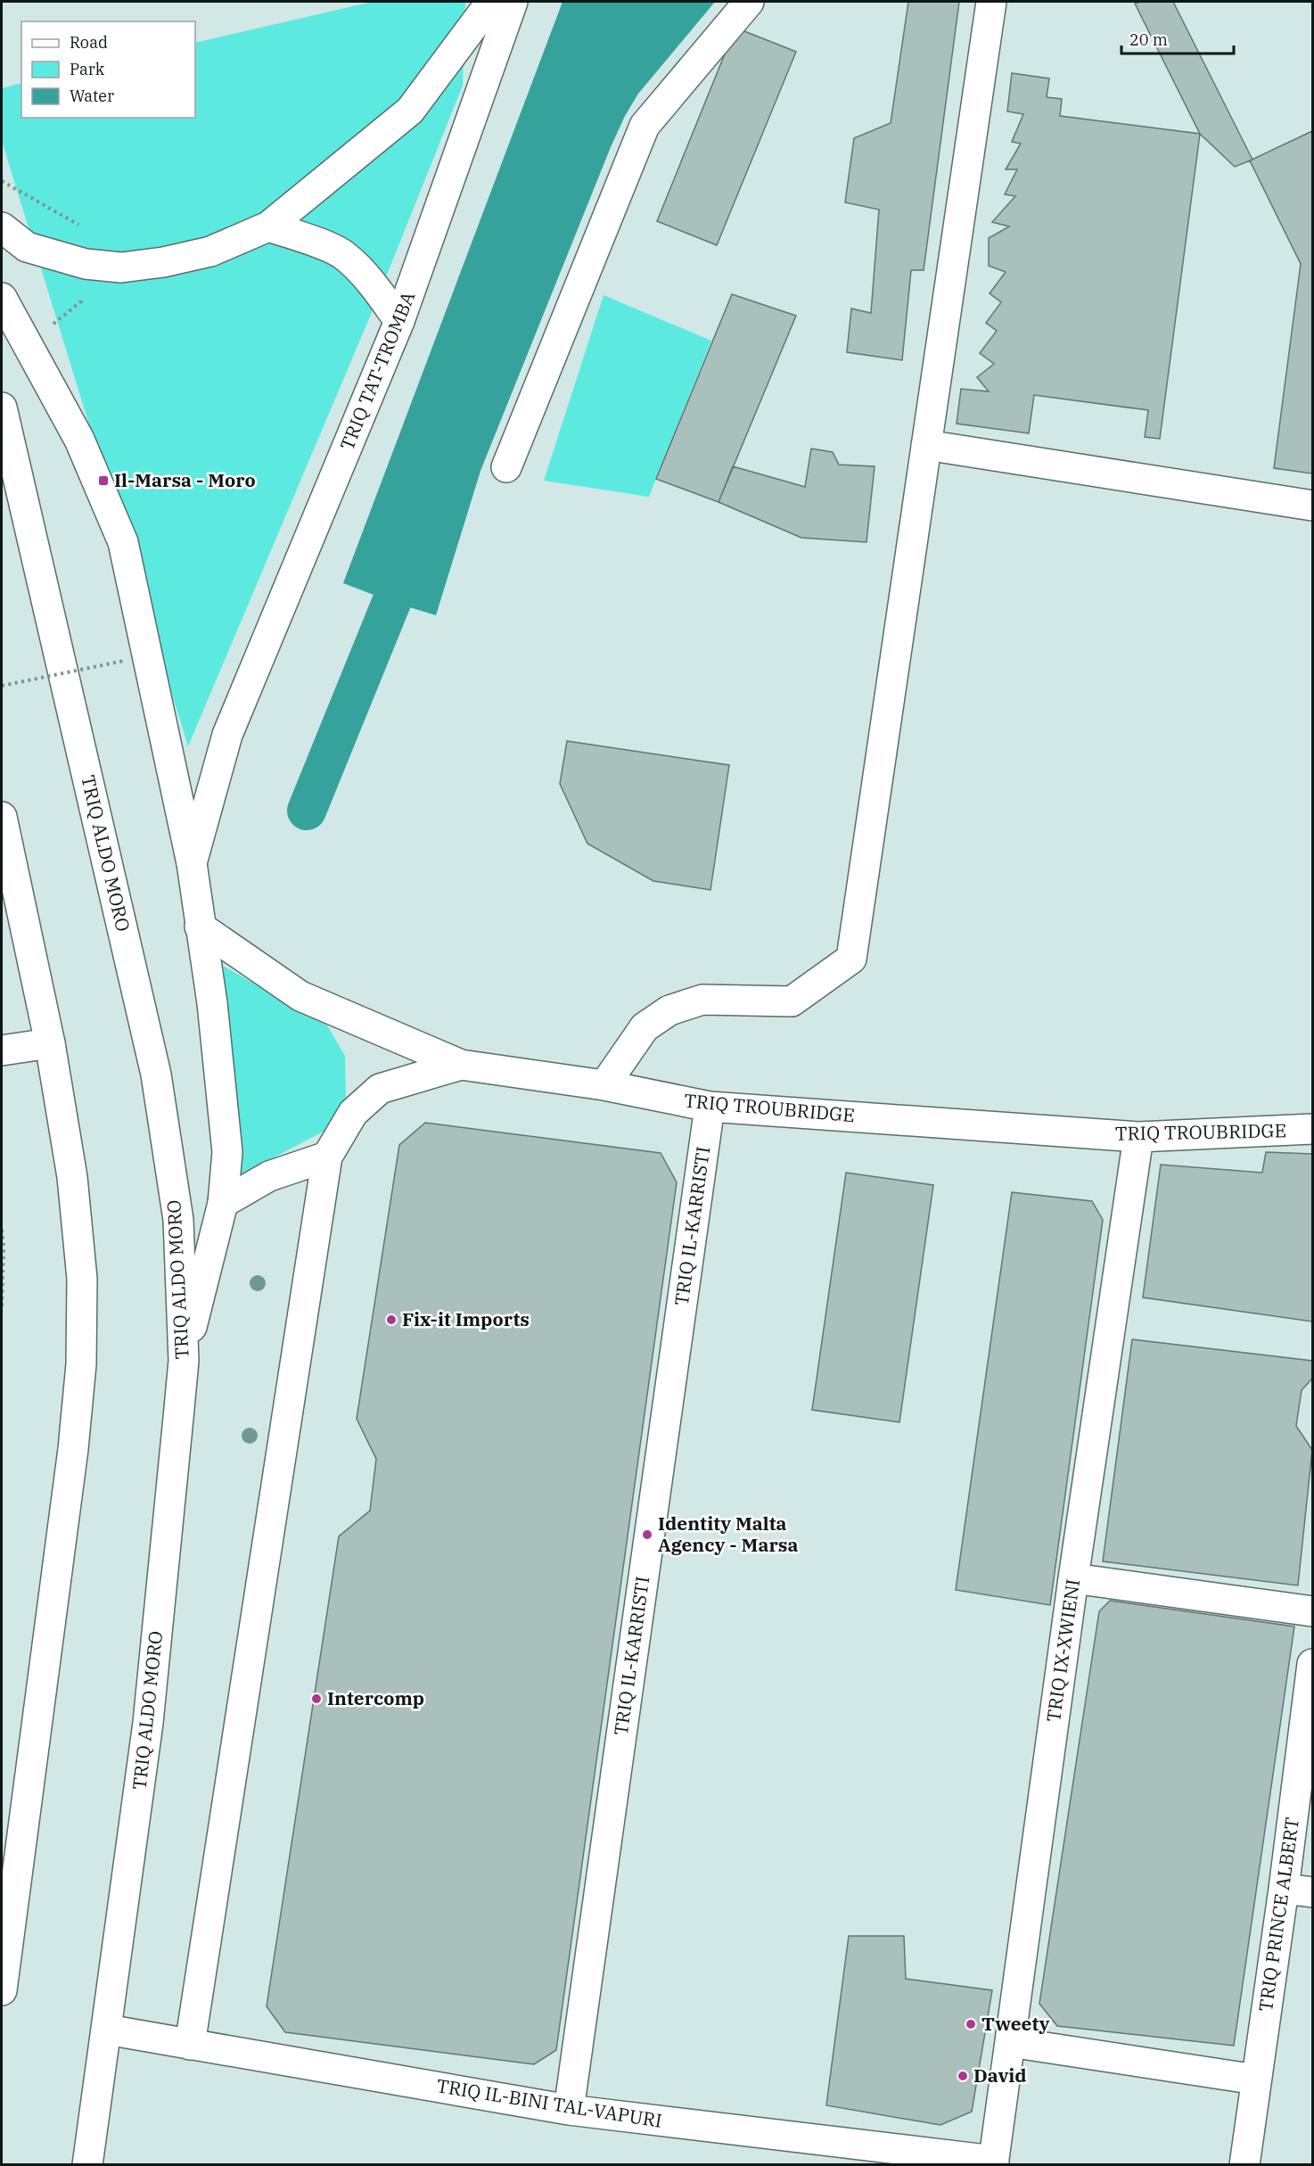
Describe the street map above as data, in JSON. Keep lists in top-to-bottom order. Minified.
{"streets":{"main road":["TRIQ TAT-TROMBA","TRIQ ALDO MORO","TRIQ TROUBRIDGE","TRIQ IL-KARRISTI","TRIQ IX-XWIENI","TRIQ PRINCE ALBERT","TRIQ IL-BINI TAL-VAPURI"]},"crossings":[["TRIQ ALDO MORO","TRIQ IL-BINI TAL-VAPURI"],["TRIQ TROUBRIDGE","TRIQ IL-KARRISTI"],["TRIQ TROUBRIDGE","TRIQ IX-XWIENI"],["TRIQ IL-KARRISTI","TRIQ IL-BINI TAL-VAPURI"],["TRIQ IX-XWIENI","TRIQ IL-BINI TAL-VAPURI"]],"places":{"transit":["Il-Marsa - Moro"],"other":["Fix-it Imports","Identity Malta Agency - Marsa","Intercomp","Tweety","David"]},"legend":["Road","Park","Water"],"scale_bar":"20 m"}
